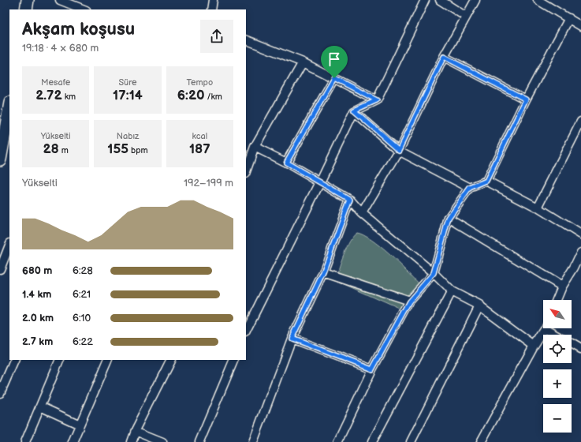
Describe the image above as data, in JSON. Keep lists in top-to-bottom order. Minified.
{"north":"top left","page":{"heading":["Akşam koşusu","19:18 · 4 × 680 m"],"stats":[["Mesafe","2.72 km"],["Süre","17:14"],["Tempo","6:20 /km"],["Yükselti","28 m"],["Nabız","155 bpm"],["kcal","187"]],"chart":["Yükselti","192–199 m"],"list":[{"name":"680 m","note":"6:28"},{"name":"1.4 km","note":"6:21"},{"name":"2.0 km","note":"6:10"},{"name":"2.7 km","note":"6:22"}],"map_buttons":["+","−"]}}
